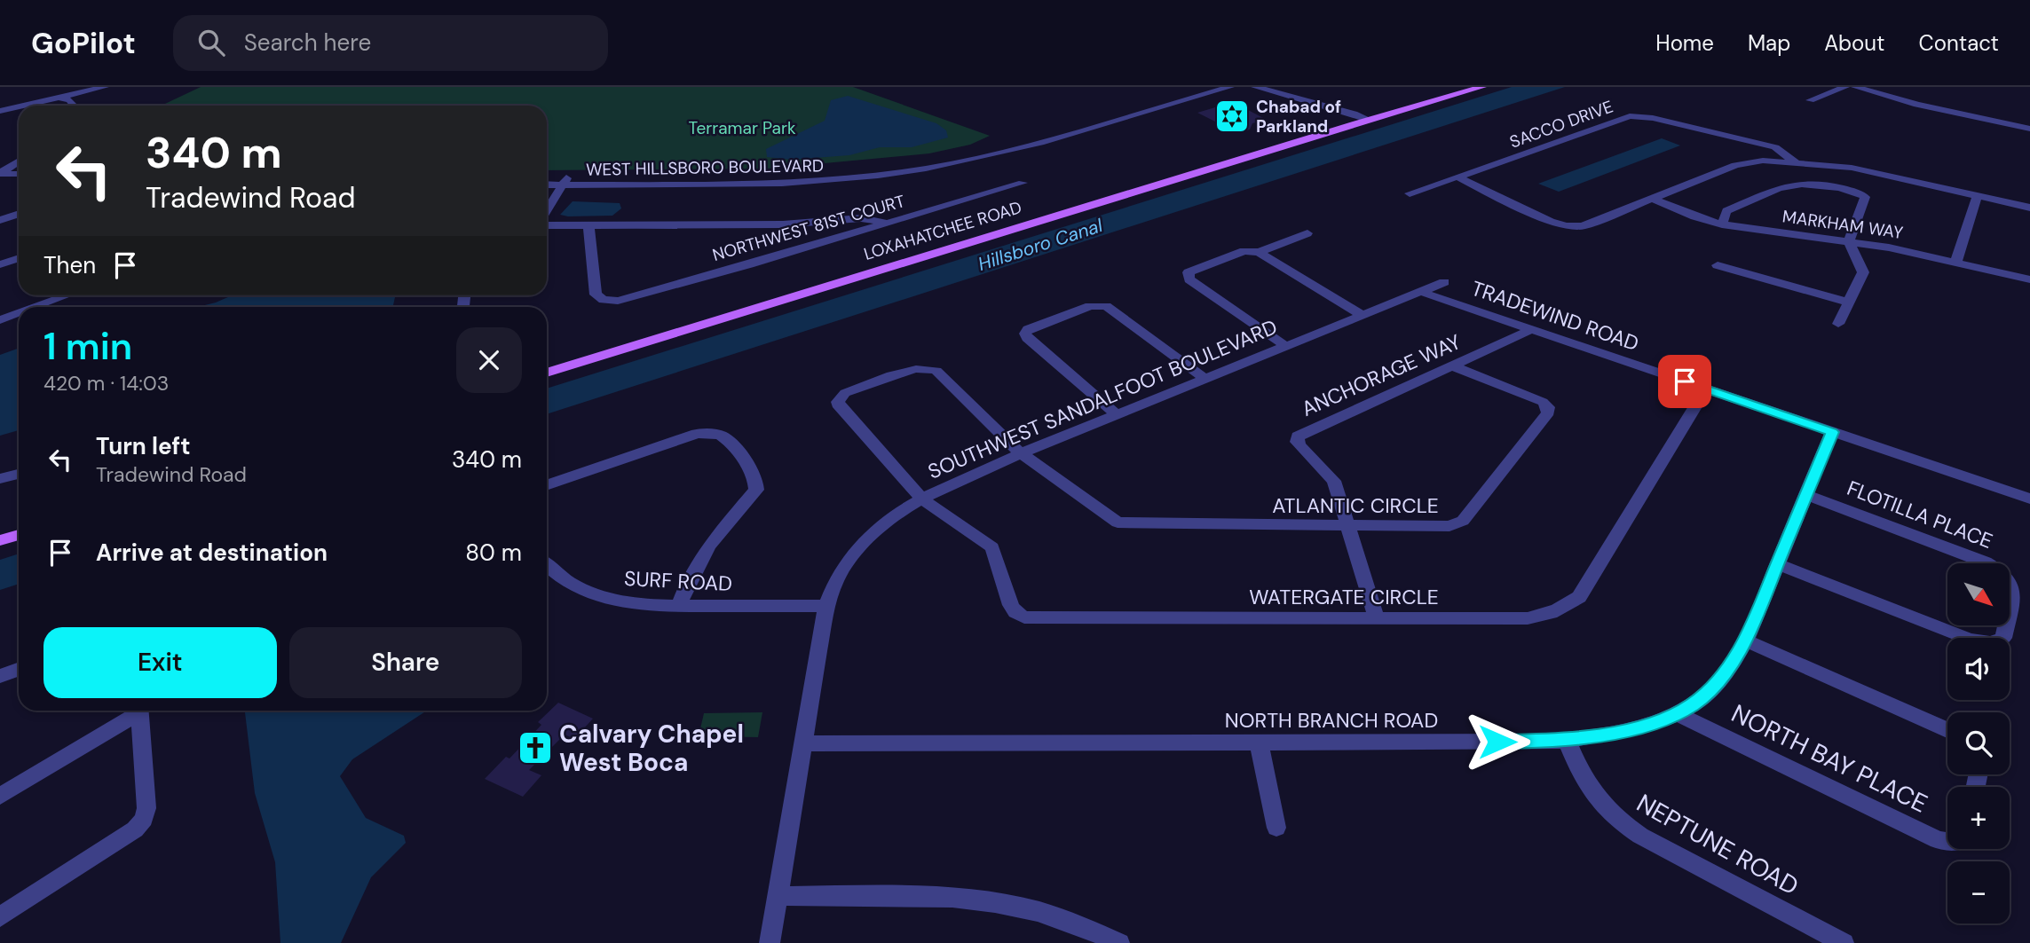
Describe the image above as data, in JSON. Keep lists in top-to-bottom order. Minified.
{"streets":{"main road":["LOXAHATCHEE ROAD"],"street":["SACCO DRIVE","WEST HILLSBORO BOULEVARD","MARKHAM WAY","NORTHWEST 81ST COURT","TRADEWIND ROAD","ANCHORAGE WAY","SOUTHWEST SANDALFOOT BOULEVARD","ATLANTIC CIRCLE","FLOTILLA PLACE","SURF ROAD","WATERGATE CIRCLE","NORTH BRANCH ROAD","NORTH BAY PLACE","NEPTUNE ROAD"]},"crossings":[["TRADEWIND ROAD","ANCHORAGE WAY"],["TRADEWIND ROAD","SOUTHWEST SANDALFOOT BOULEVARD"],["TRADEWIND ROAD","WATERGATE CIRCLE"],["TRADEWIND ROAD","NORTH BRANCH ROAD"],["ANCHORAGE WAY","ATLANTIC CIRCLE"],["ANCHORAGE WAY","WATERGATE CIRCLE"],["SOUTHWEST SANDALFOOT BOULEVARD","ATLANTIC CIRCLE"],["SOUTHWEST SANDALFOOT BOULEVARD","SURF ROAD"],["SOUTHWEST SANDALFOOT BOULEVARD","WATERGATE CIRCLE"],["SOUTHWEST SANDALFOOT BOULEVARD","NORTH BRANCH ROAD"],["ATLANTIC CIRCLE","WATERGATE CIRCLE"],["FLOTILLA PLACE","NORTH BRANCH ROAD"],["NORTH BRANCH ROAD","NORTH BAY PLACE"],["NORTH BRANCH ROAD","NEPTUNE ROAD"]],"water":["Hillsboro Canal"],"parks":["Terramar Park"],"places":{"synagogue":["Chabad of Parkland"],"church":["Calvary Chapel West Boca"]},"north":"bottom right","page":{"header":"GoPilot","search":"Search here","nav":["Home","Map","About","Contact"],"turn":["340 m","Tradewind Road"],"then":"Then","heading":["1 min","420 m · 14:03"],"list":[{"name":"Turn left","note":"Tradewind Road","value":"340 m"},{"name":"Arrive at destination","value":"80 m"}],"map_buttons":["+","−"],"buttons":["Exit","Share"]}}
